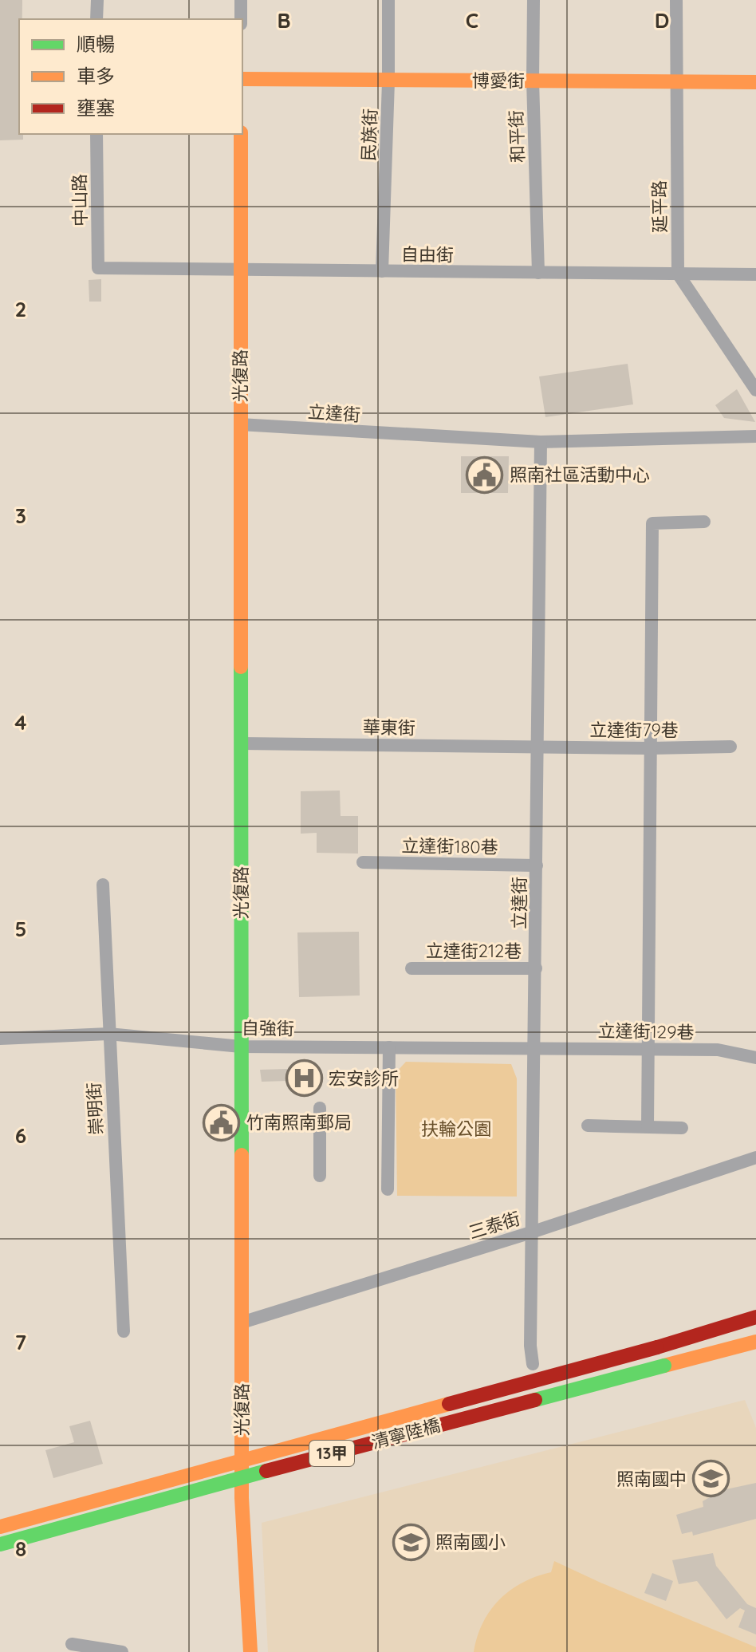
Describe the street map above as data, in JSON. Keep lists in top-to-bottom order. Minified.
{"streets":{"street":["博愛街","民族街","和平街","中山路","延平路","自由街","光復路","立達街","華東街","立達街79巷","立達街180巷","立達街212巷","自強街","立達街129巷","崇明街","三泰街","清寧陸橋","13甲"]},"crossings":[["博愛街","民族街"],["博愛街","和平街"],["博愛街","延平路"],["民族街","自由街"],["和平街","自由街"],["中山路","自由街"],["延平路","自由街"],["自由街","光復路"],["光復路","立達街"],["光復路","華東街"],["光復路","自強街"],["光復路","三泰街"],["立達街","華東街"],["立達街","立達街79巷"],["立達街","立達街180巷"],["立達街","立達街212巷"],["立達街","自強街"],["立達街","立達街129巷"],["立達街","三泰街"],["華東街","立達街79巷"],["自強街","立達街129巷"],["自強街","崇明街"]],"parks":["扶輪公園"],"places":{"public building":["照南社區活動中心","竹南照南郵局"],"hospital":["宏安診所"],"school or university":["照南國中","照南國小"]},"legend":["順暢","車多","壅塞"],"grid":{"columns":["B","C","D"],"rows":["2","3","4","5","6","7","8"]}}
